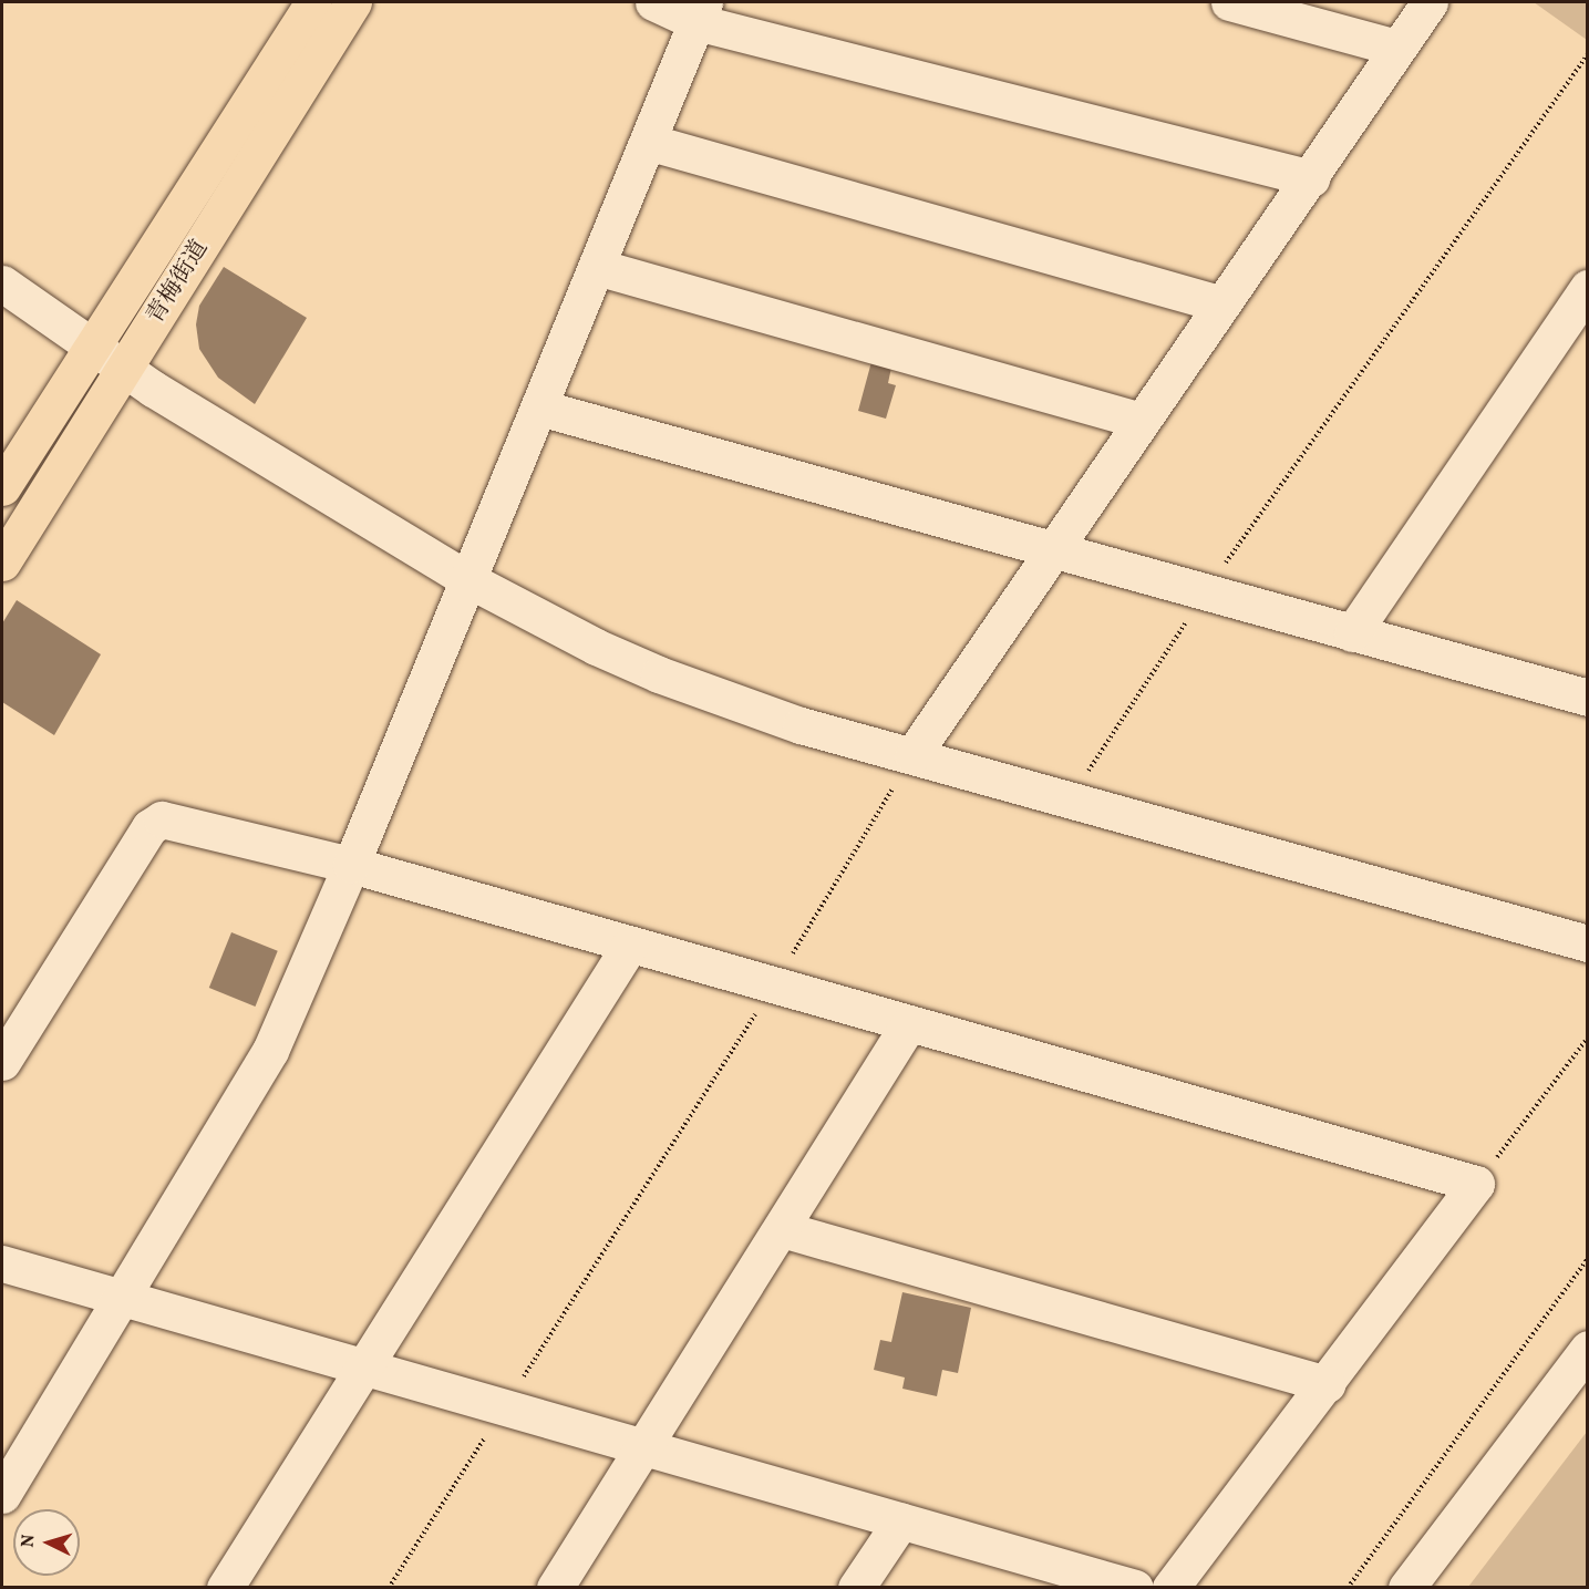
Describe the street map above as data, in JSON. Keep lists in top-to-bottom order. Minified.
{"streets":{"main road":["青梅街道"]},"north":"left"}
